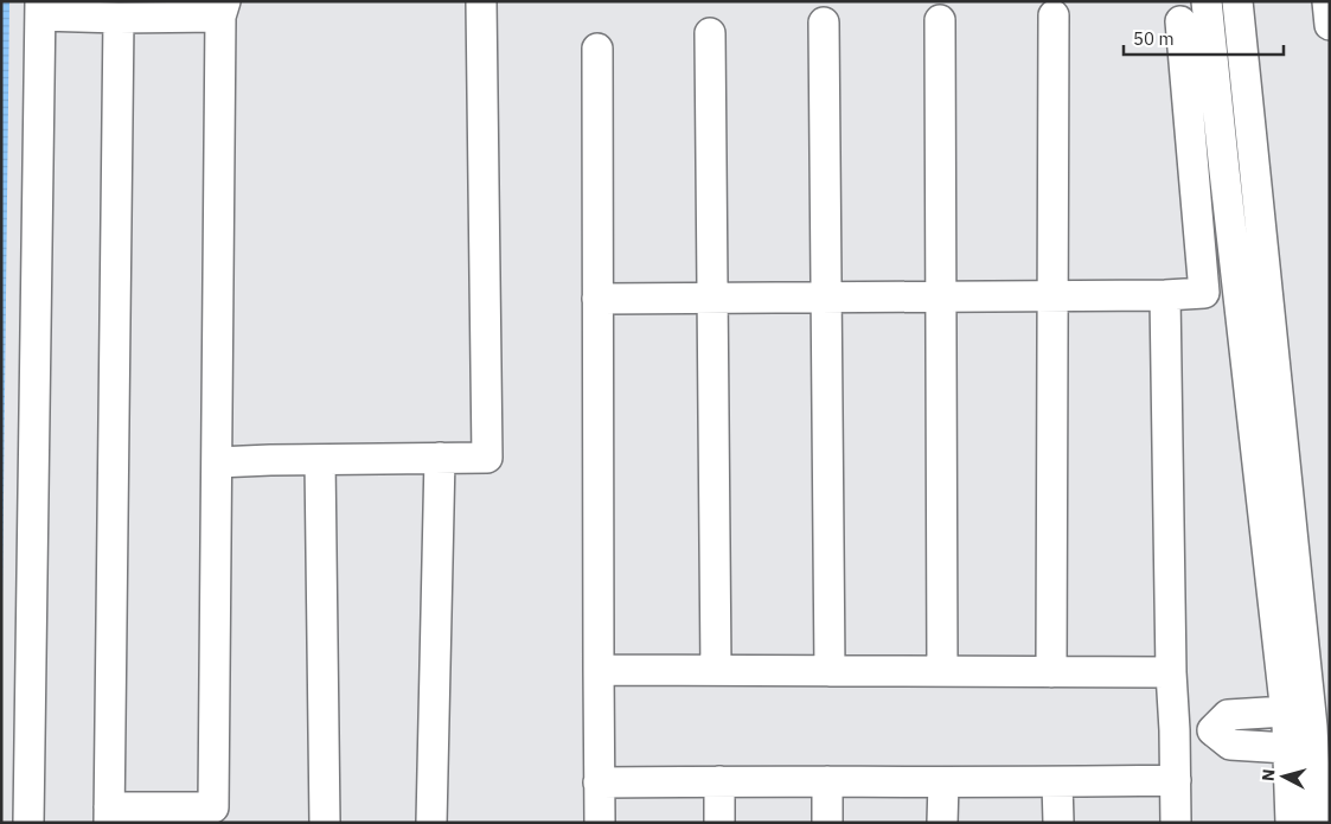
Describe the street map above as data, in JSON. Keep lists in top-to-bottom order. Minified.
{"scale_bar":"50 m","north":"left"}
